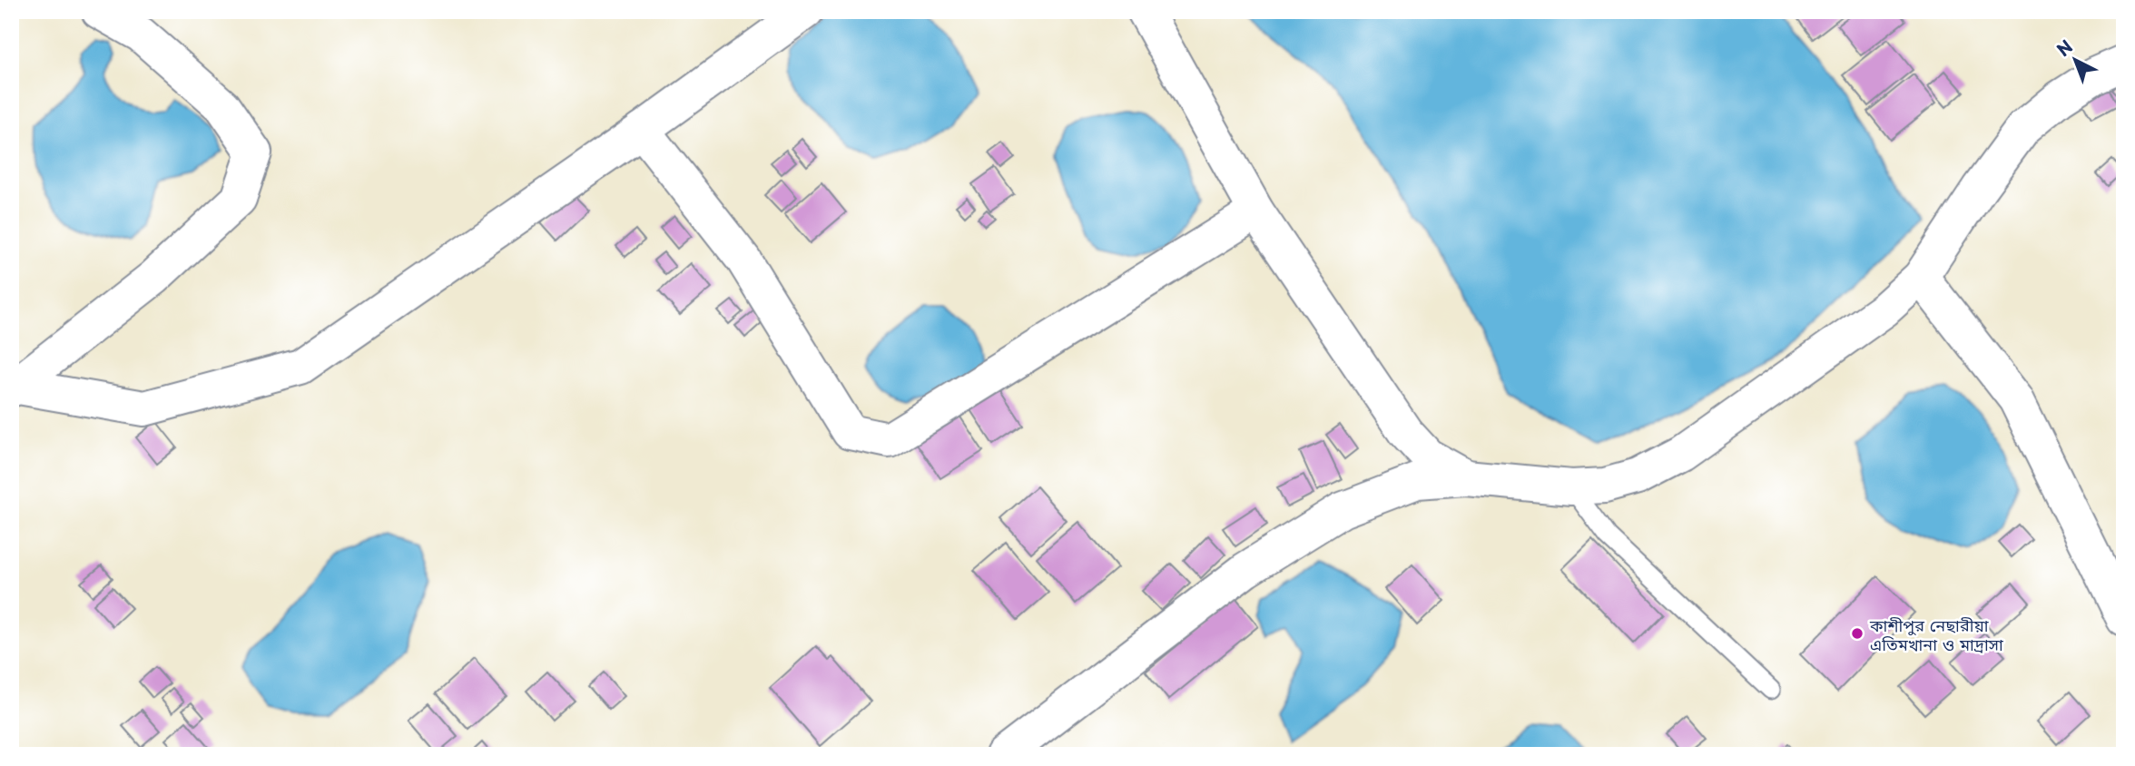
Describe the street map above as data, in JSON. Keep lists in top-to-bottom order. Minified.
{"places":["কাশীপুর নেছারীয়া এতিমখানা ও মাদ্রাসা"],"north":"top left"}
